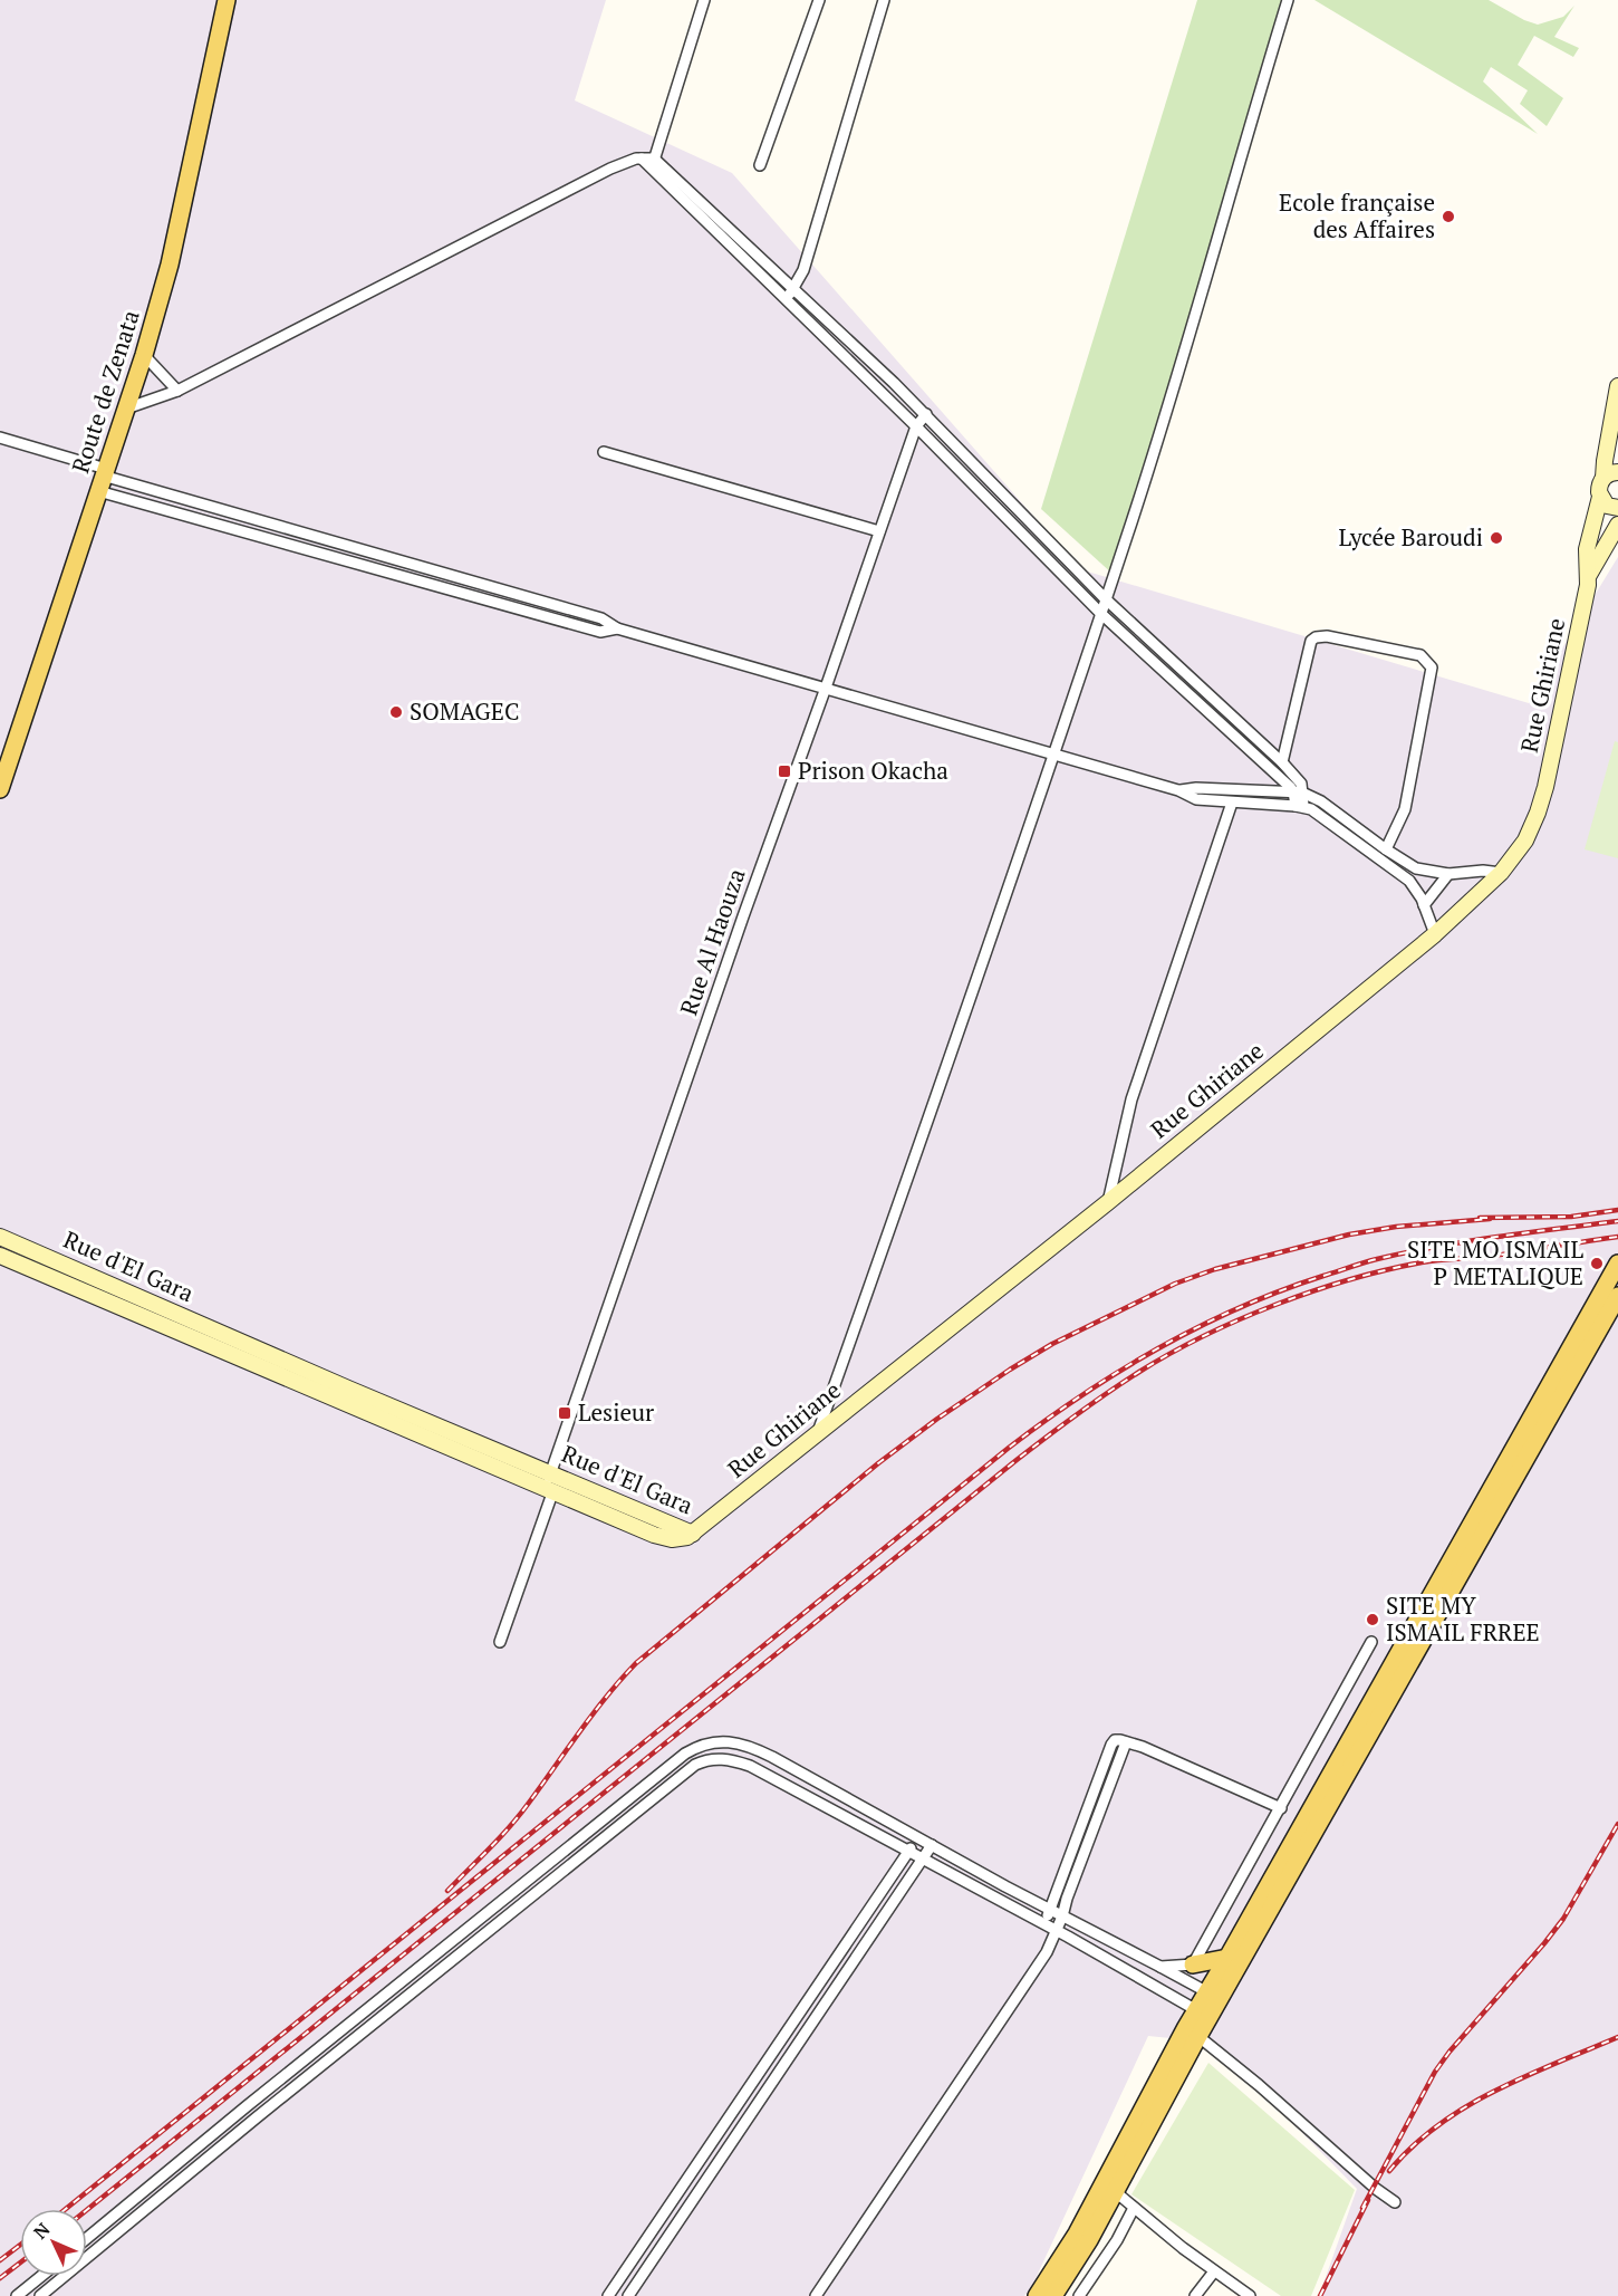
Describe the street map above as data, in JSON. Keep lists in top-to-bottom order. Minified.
{"streets":{"main road":["Route de Zenata"],"street":["Rue Ghiriane","Rue Al Haouza","Rue d'El Gara"]},"crossings":[["Rue Ghiriane","Rue d'El Gara"],["Rue Al Haouza","Rue d'El Gara"]],"places":{"other":["Ecole française des Affaires","Lycée Baroudi","SOMAGEC","SITE MO ISMAIL P METALIQUE","SITE MY ISMAIL FRREE"],"transit":["Prison Okacha","Lesieur"]},"north":"top left"}
